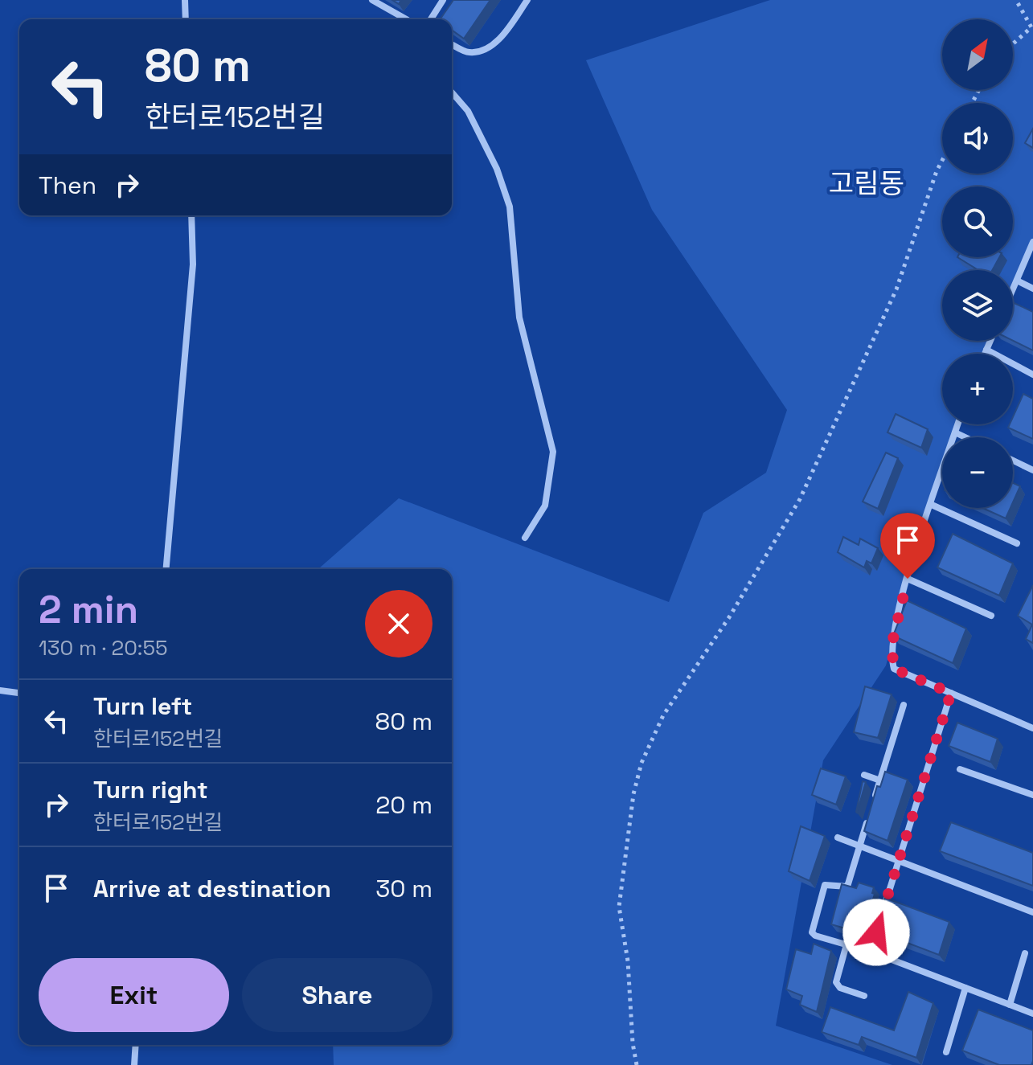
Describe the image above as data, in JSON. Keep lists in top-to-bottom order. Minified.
{"districts":["고림동"],"north":"top right","page":{"map_buttons":["+","−"],"turn":["80 m","한터로152번길"],"then":"Then","heading":["2 min","130 m · 20:55"],"list":[{"name":"Turn left","note":"한터로152번길","value":"80 m"},{"name":"Turn right","note":"한터로152번길","value":"20 m"},{"name":"Arrive at destination","value":"30 m"}],"buttons":["Exit","Share"]}}
